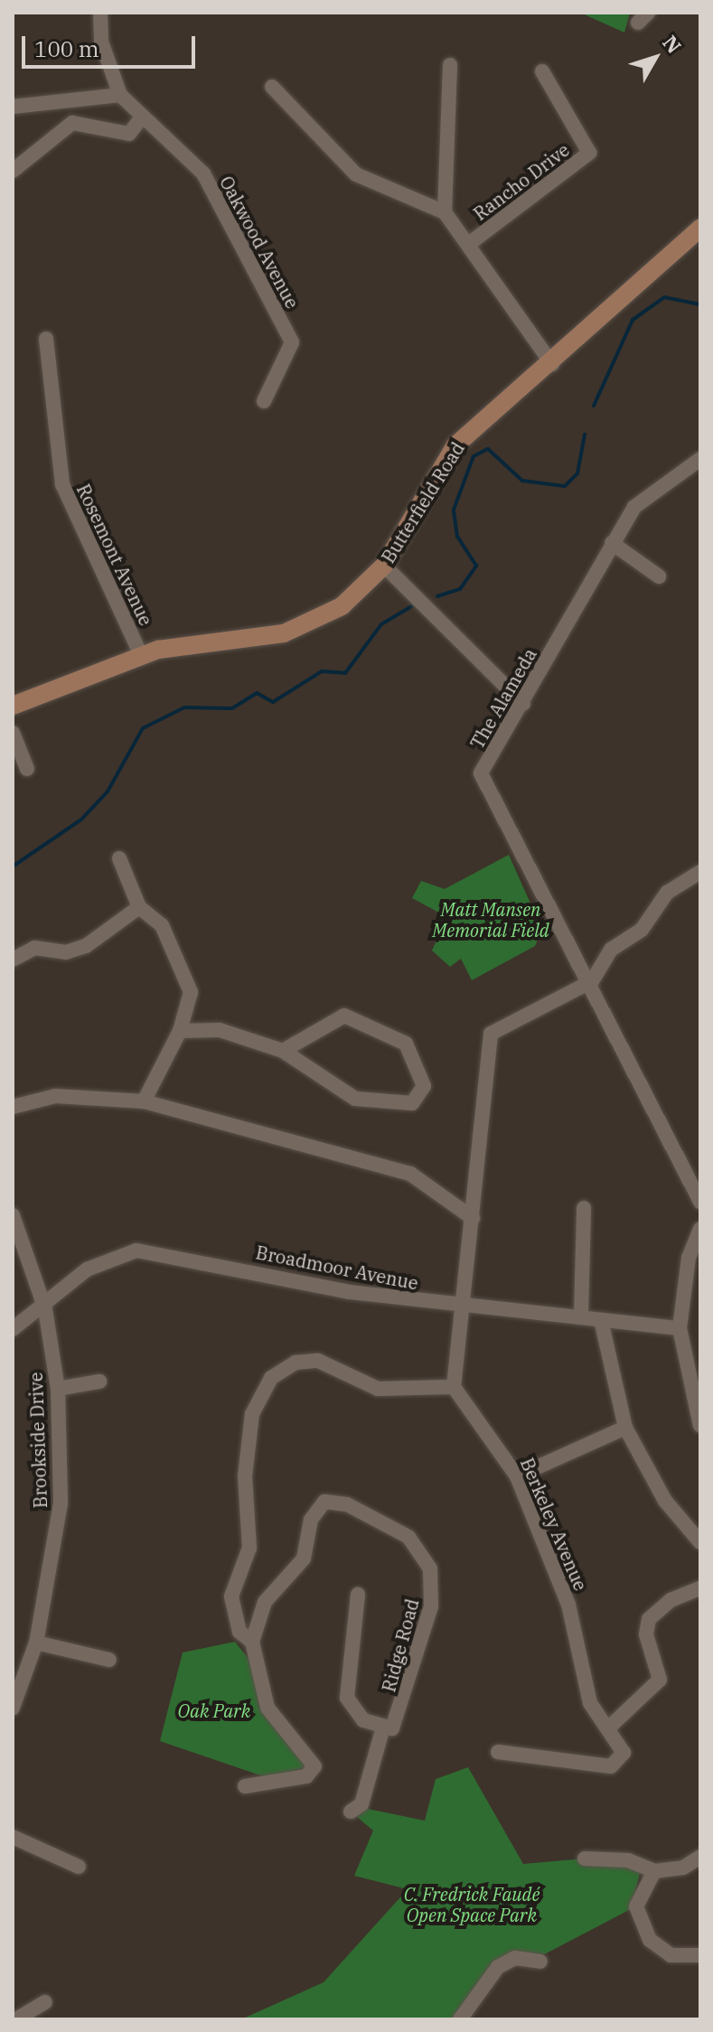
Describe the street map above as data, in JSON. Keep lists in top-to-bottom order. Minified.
{"streets":{"street":["Rancho Drive","Oakwood Avenue","Butterfield Road","Rosemont Avenue","The Alameda","Broadmoor Avenue","Brookside Drive","Berkeley Avenue","Ridge Road"]},"crossings":[["Butterfield Road","Rosemont Avenue"],["Broadmoor Avenue","Brookside Drive"]],"parks":["Matt Mansen Memorial Field","Oak Park","C. Fredrick Faudé Open Space Park"],"scale_bar":"100 m","north":"top right"}
